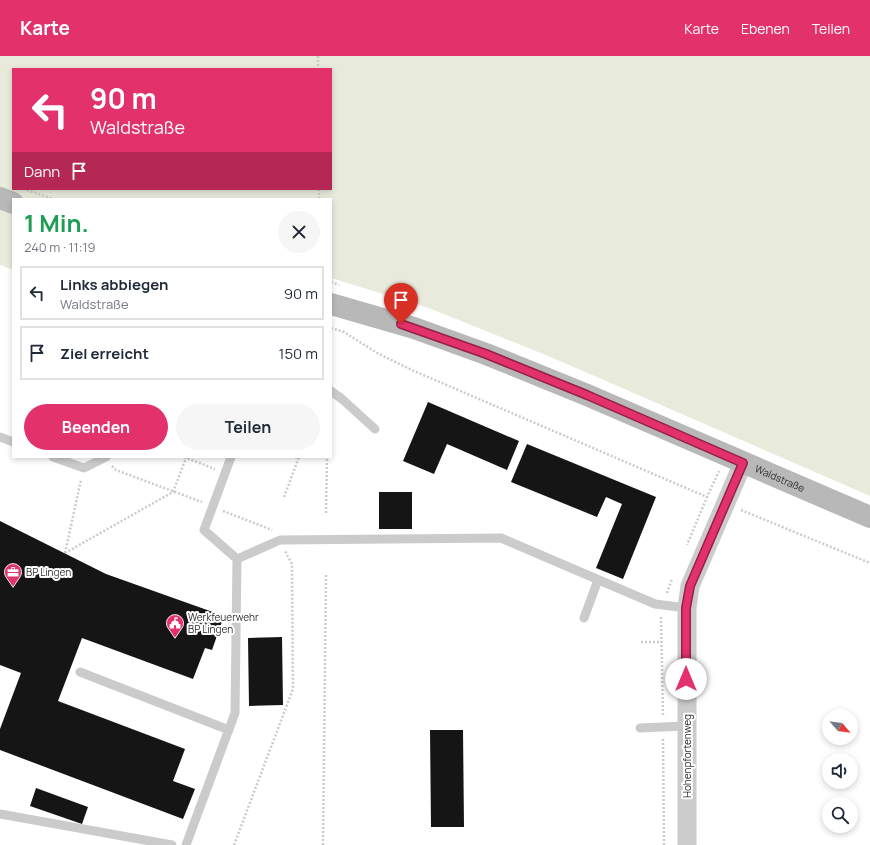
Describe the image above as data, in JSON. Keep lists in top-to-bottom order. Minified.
{"streets":{"street":["Waldstraße","Hohenpfortenweg"]},"crossings":[["Waldstraße","Hohenpfortenweg"]],"places":{"office":["BP Lingen"],"public building":["Werkfeuerwehr BP Lingen"]},"north":"bottom right","page":{"header":"Karte","nav":["Karte","Ebenen","Teilen"],"turn":["90 m","Waldstraße"],"then":"Dann","heading":["1 Min.","240 m · 11:19"],"list":[{"name":"Links abbiegen","note":"Waldstraße","value":"90 m"},{"name":"Ziel erreicht","value":"150 m"}],"buttons":["Beenden","Teilen"]}}
